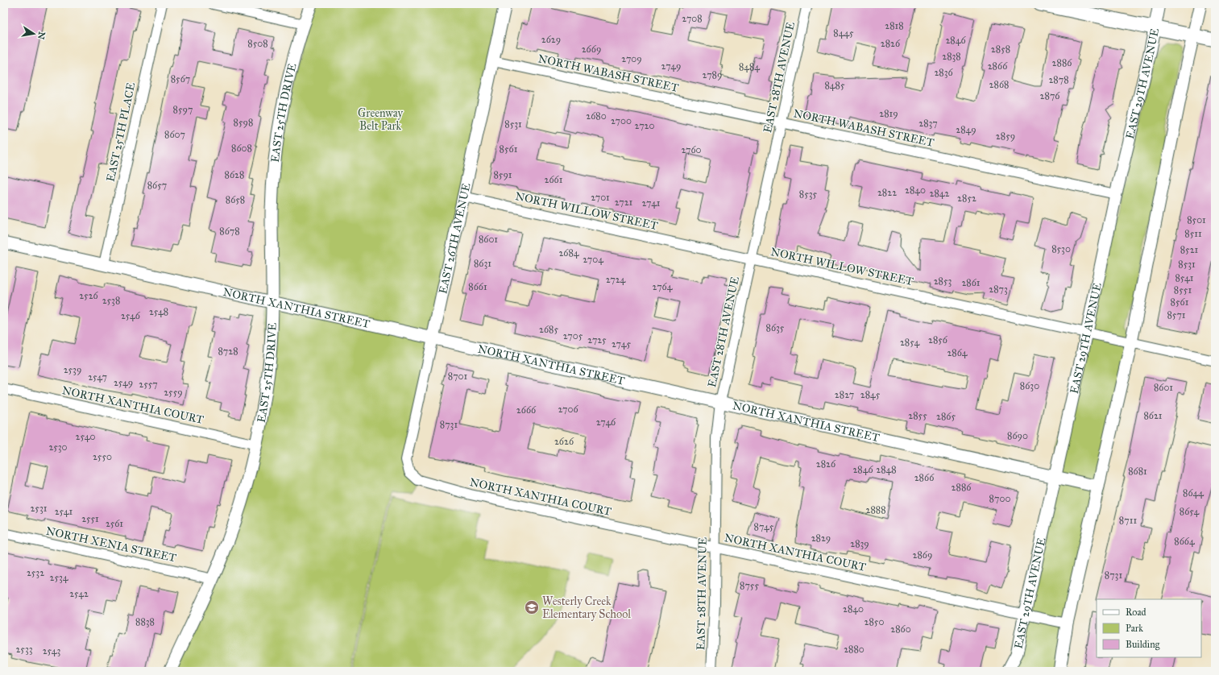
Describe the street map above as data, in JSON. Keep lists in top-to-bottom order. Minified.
{"streets":{"street":["NORTH WABASH STREET","EAST 28TH AVENUE","EAST 29TH AVENUE","EAST 25TH DRIVE","EAST 25TH PLACE","NORTH WILLOW STREET","EAST 26TH AVENUE","NORTH XANTHIA STREET","NORTH XANTHIA COURT","NORTH XENIA STREET"]},"crossings":[["NORTH WABASH STREET","EAST 28TH AVENUE"],["NORTH WABASH STREET","EAST 29TH AVENUE"],["NORTH WABASH STREET","EAST 26TH AVENUE"],["EAST 28TH AVENUE","NORTH WILLOW STREET"],["EAST 28TH AVENUE","NORTH XANTHIA STREET"],["EAST 28TH AVENUE","NORTH XANTHIA COURT"],["EAST 29TH AVENUE","NORTH WILLOW STREET"],["EAST 29TH AVENUE","NORTH XANTHIA STREET"],["EAST 29TH AVENUE","NORTH XANTHIA COURT"],["EAST 25TH DRIVE","NORTH XANTHIA STREET"],["EAST 25TH DRIVE","NORTH XANTHIA COURT"],["EAST 25TH DRIVE","NORTH XENIA STREET"],["EAST 25TH PLACE","NORTH XANTHIA STREET"],["NORTH WILLOW STREET","EAST 26TH AVENUE"],["EAST 26TH AVENUE","NORTH XANTHIA STREET"],["EAST 26TH AVENUE","NORTH XANTHIA COURT"]],"parks":["Greenway Belt Park"],"places":{"school or university":["Westerly Creek Elementary School"]},"house_numbers":["2708","2818","8445","2629","2846","8508","2826","2669","2858","2838","2709","2886","2749","2866","8484","2836","2789","8567","2878","2868","8485","2876","8597","2819","2680","2700","8598","2837","8531","2720","2849","8607","2859","8608","8561","2760","8628","8591","2661","8657","2840","2822","2842","8535","2701","2852","8658","2721","2741","8501","8678","8511","8601","8530","8521","2684","2704","8631","8531","8541","2724","2853","2861","8661","2764","2873","8551","2526","2538","8561","2548","8571","2546","8635","2685","2705","2725","2856","2854","2745","8728","2864","2539","8701","2547","2549","2557","8630","8601","2559","2827","2845","2706","2666","2855","8621","2865","2746","8731","8690","2540","2626","2530","2550","2826","2846","2848","8681","2866","2886","8644","8700","2531","2888","2541","8654","2551","8711","2561","8745","2829","8664","2839","2869","2532","8731","2534","8755","2542","2840","8838","2850","2860","2533","2880","2543"],"legend":["Road","Park","Building"],"north":"right"}
